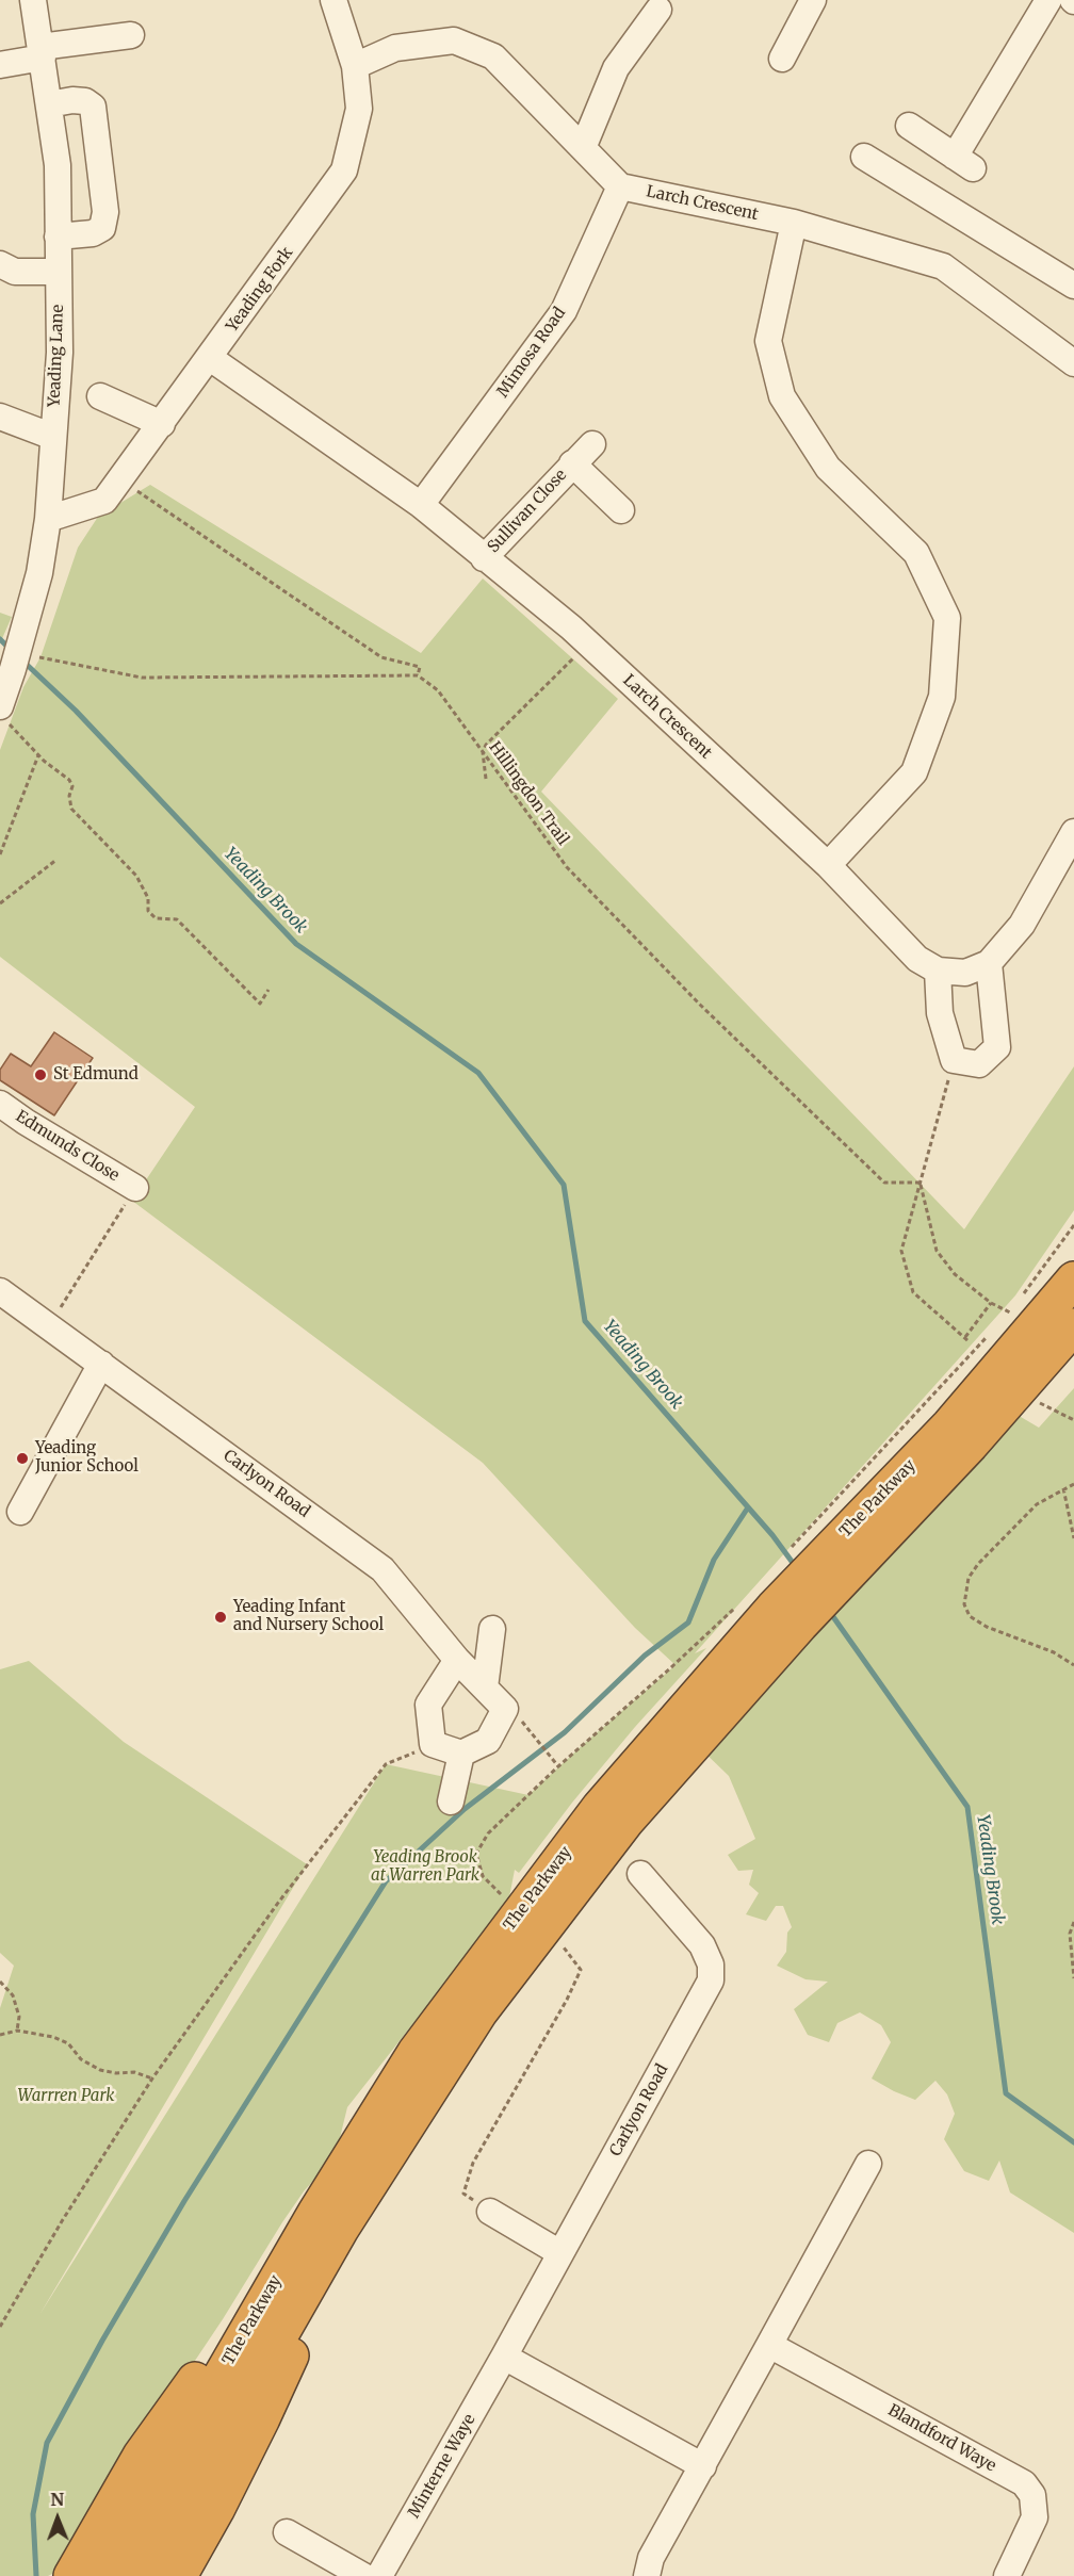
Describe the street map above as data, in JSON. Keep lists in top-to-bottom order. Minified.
{"streets":{"highway":["The Parkway"],"street":["Larch Crescent","Yeading Fork","Mimosa Road","Yeading Lane","Sullivan Close","Edmunds Close","Carlyon Road","Blandford Waye","Minterne Waye"],"path":["Hillingdon Trail"]},"crossings":[["Larch Crescent","Yeading Fork"],["Larch Crescent","Mimosa Road"],["Larch Crescent","Sullivan Close"],["Yeading Fork","Yeading Lane"],["Yeading Fork","Hillingdon Trail"],["Carlyon Road","Minterne Waye"]],"water":["Yeading Brook"],"parks":["Yeading Brook at Warren Park","Warrren Park"],"places":["St Edmund","Yeading Junior School","Yeading Infant and Nursery School"],"north":"top"}
